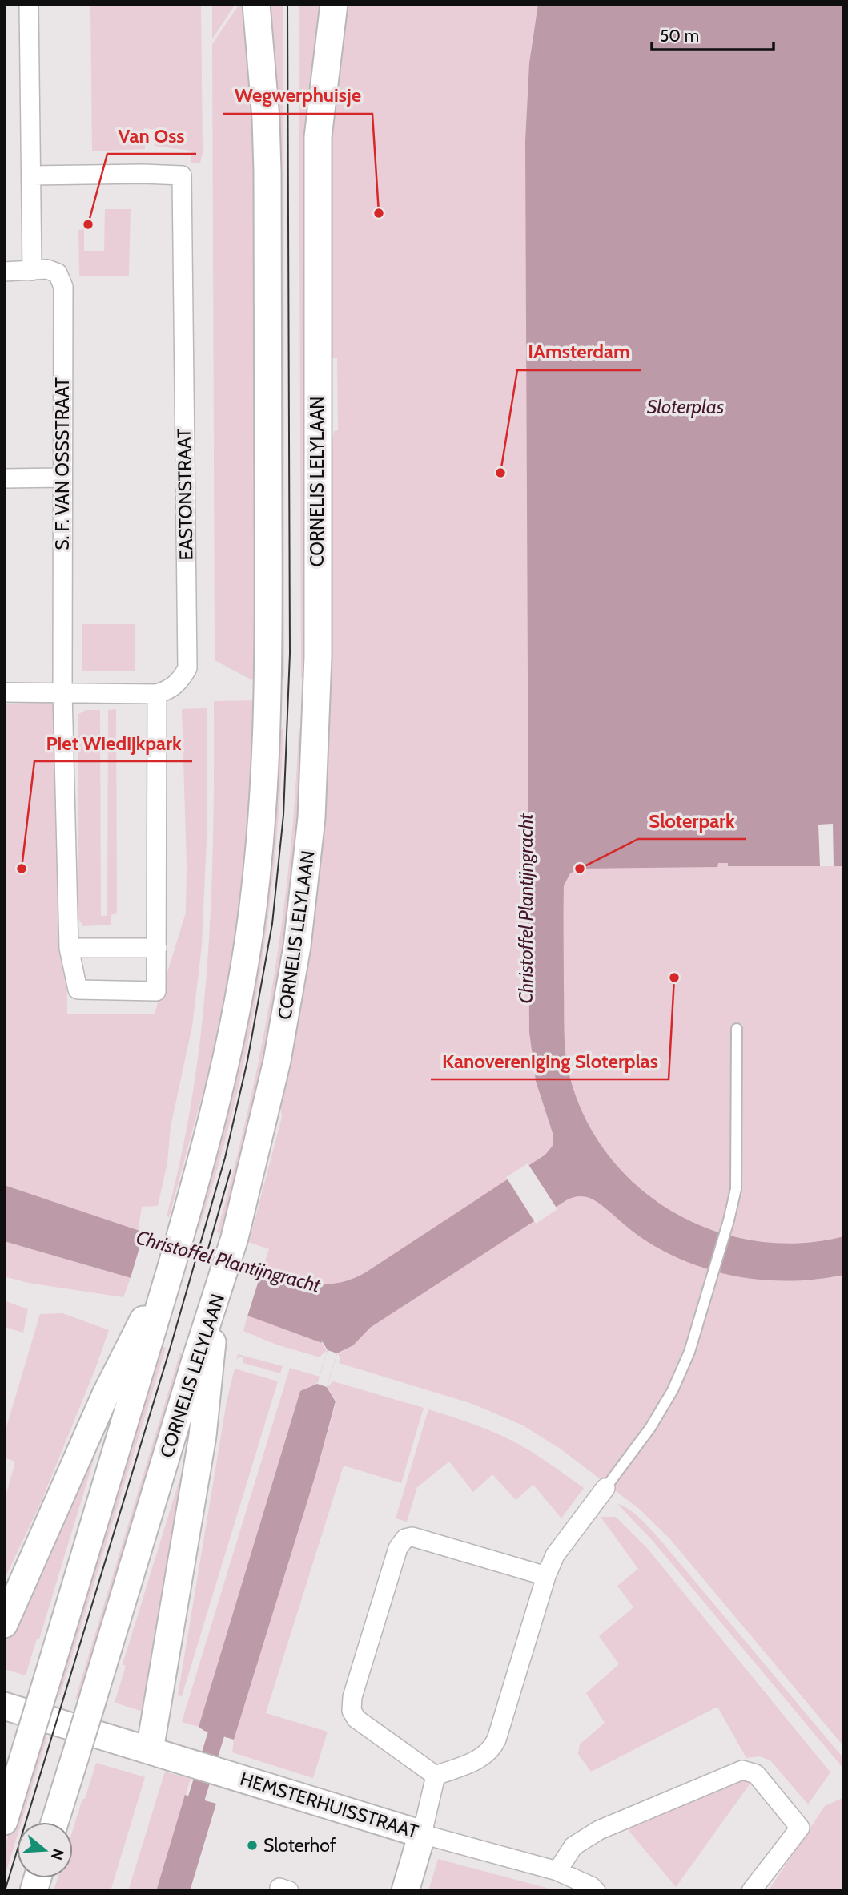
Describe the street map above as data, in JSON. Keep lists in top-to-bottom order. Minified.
{"streets":{"main road":["CORNELIS LELYLAAN","HEMSTERHUISSTRAAT"],"street":["S. F. VAN OSSSTRAAT","EASTONSTRAAT"]},"water":["Sloterplas","Christoffel Plantijngracht"],"places":["Wegwerphuisje","Van Oss","IAmsterdam","Piet Wiedijkpark","Sloterpark","Kanovereniging Sloterplas","Sloterhof"],"scale_bar":"50 m","north":"right"}
